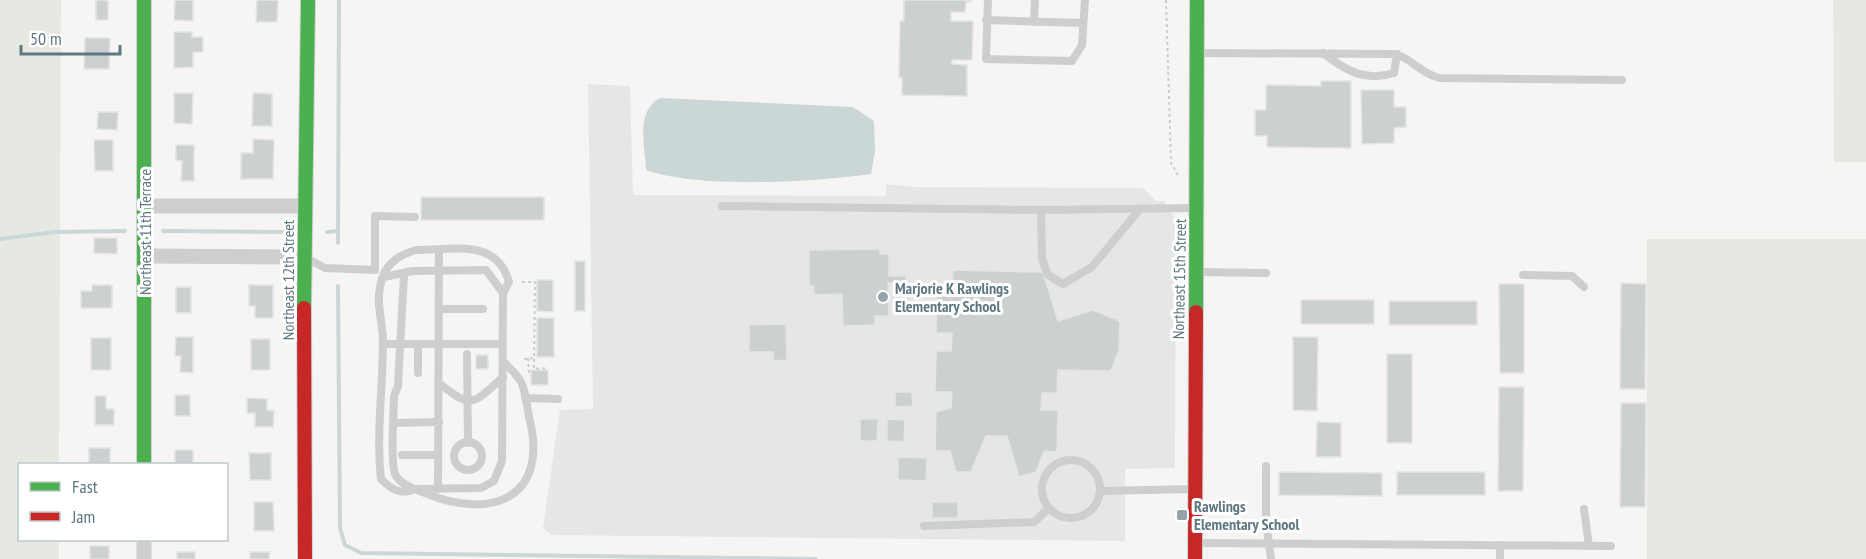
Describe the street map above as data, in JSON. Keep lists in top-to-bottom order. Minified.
{"streets":{"street":["Northeast 11th Terrace","Northeast 15th Street","Northeast 12th Street"]},"places":{"other":["Marjorie K Rawlings Elementary School"],"transit":["Rawlings Elementary School"]},"legend":["Fast","Jam"],"scale_bar":"50 m"}
